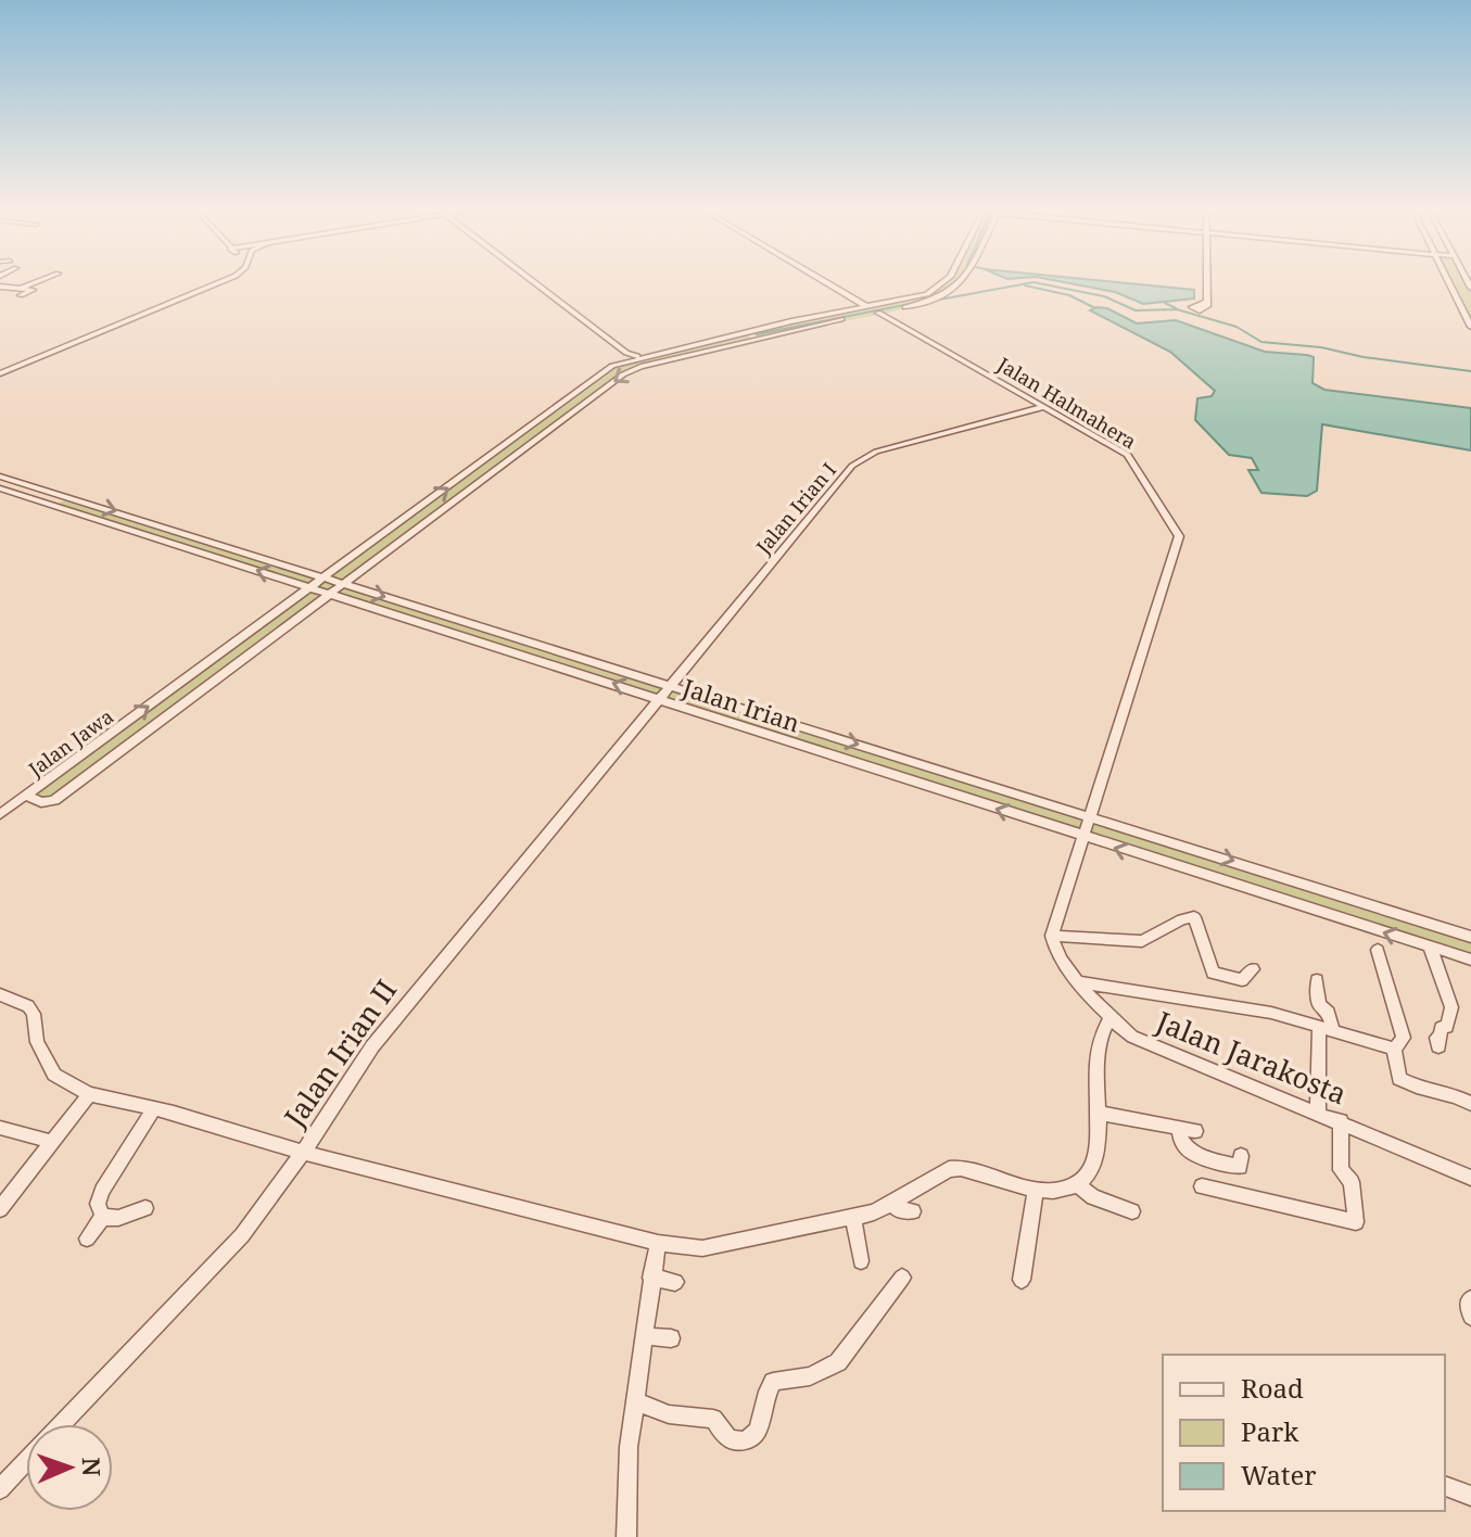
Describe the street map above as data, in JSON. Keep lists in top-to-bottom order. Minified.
{"streets":{"street":["Jalan Halmahera","Jalan Irian I","Jalan Irian","Jalan Jawa","Jalan Irian II","Jalan Jarakosta"]},"crossings":[["Jalan Halmahera","Jalan Irian I"],["Jalan Halmahera","Jalan Irian"],["Jalan Halmahera","Jalan Jawa"],["Jalan Irian I","Jalan Irian"],["Jalan Irian I","Jalan Irian II"],["Jalan Irian","Jalan Jawa"],["Jalan Irian","Jalan Irian II"]],"legend":["Road","Park","Water"],"north":"right"}
